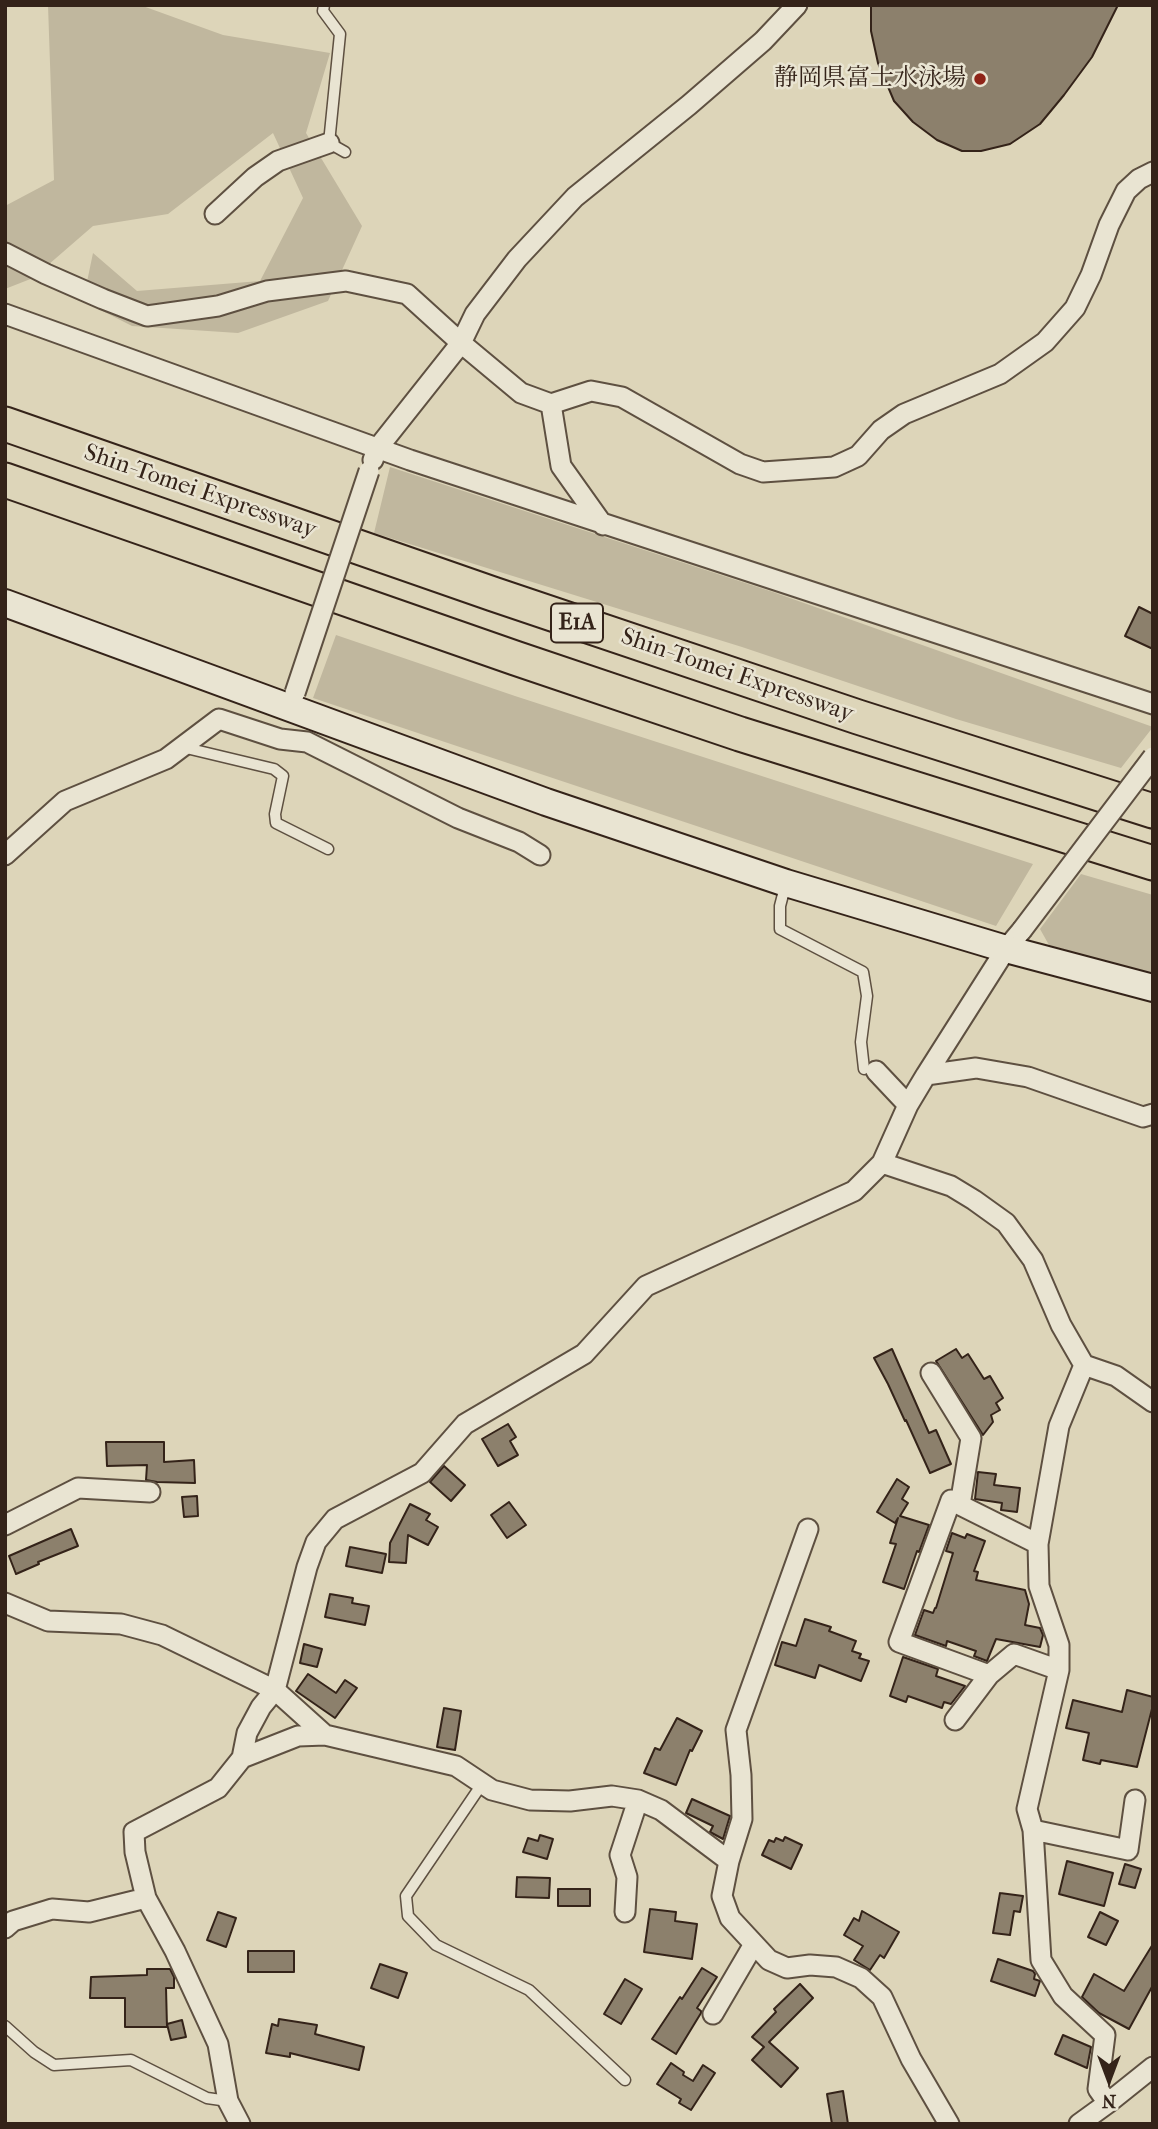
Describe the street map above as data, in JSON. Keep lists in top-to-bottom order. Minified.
{"streets":{"highway":["Shin-Tomei Expressway","E1A"]},"places":["静岡県富士水泳場"],"north":"bottom"}
